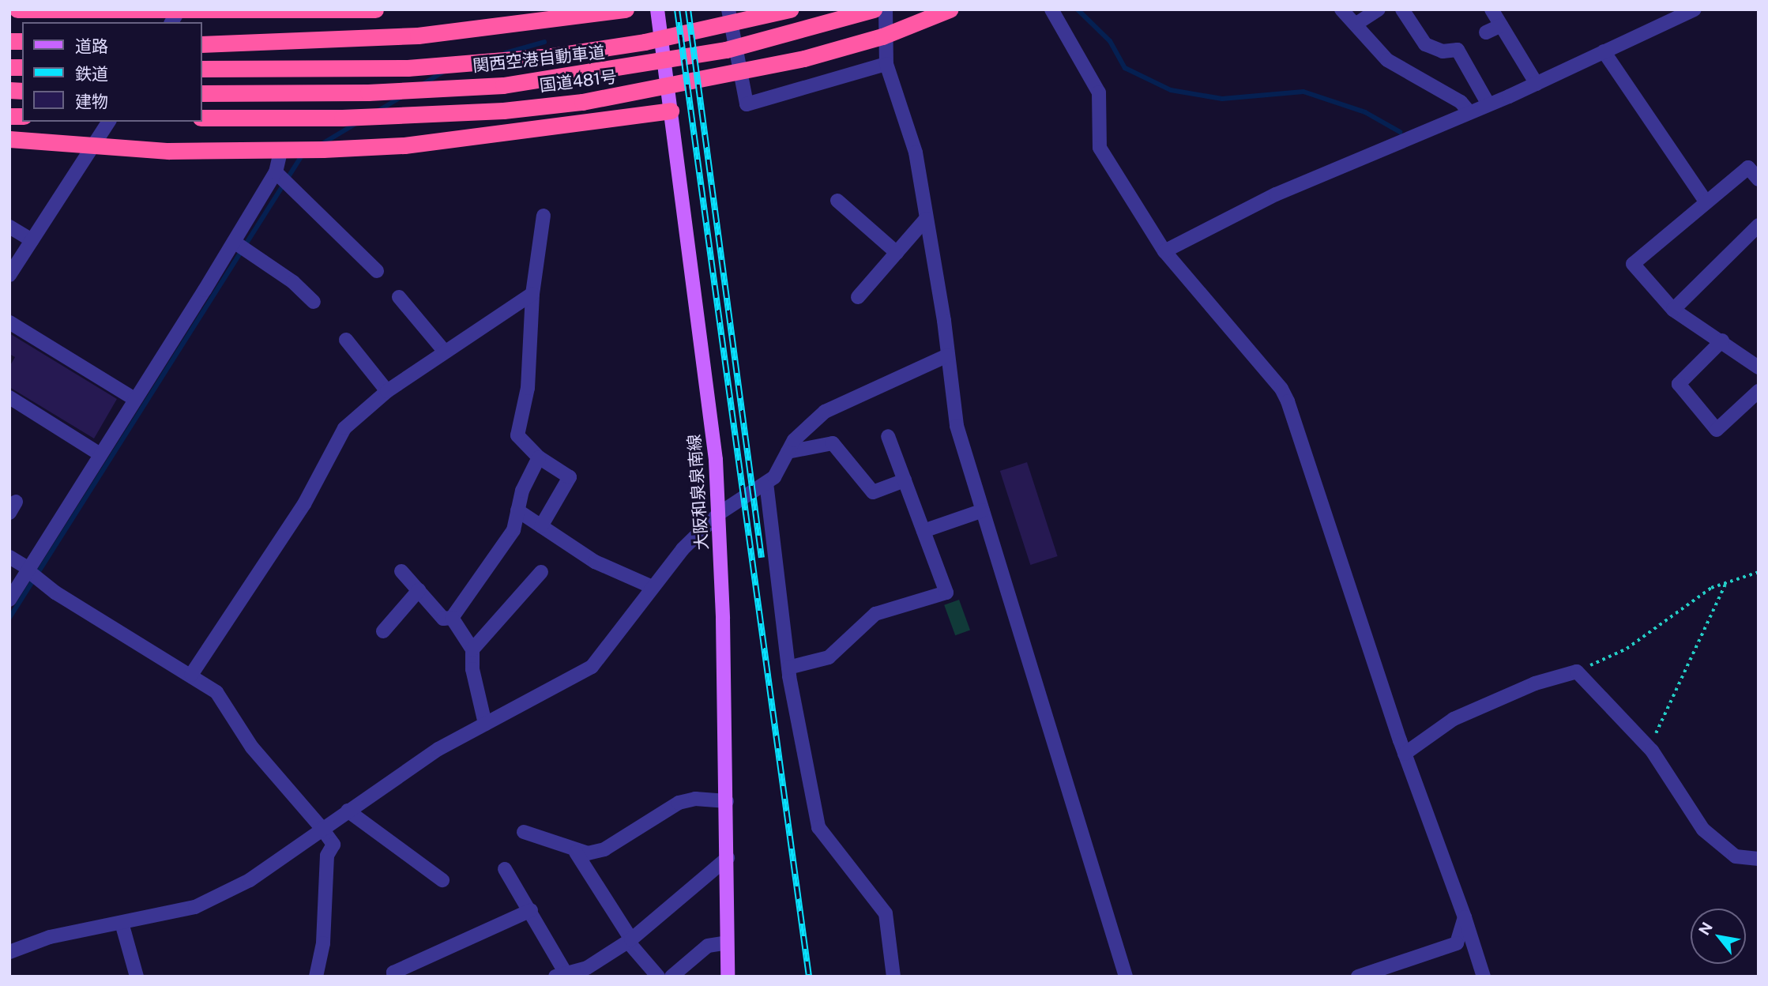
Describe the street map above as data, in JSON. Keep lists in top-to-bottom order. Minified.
{"streets":{"highway":["関西空港自動車道","国道481号"],"main road":["大阪和泉泉南線"]},"legend":["道路","鉄道","建物"],"north":"top left"}
